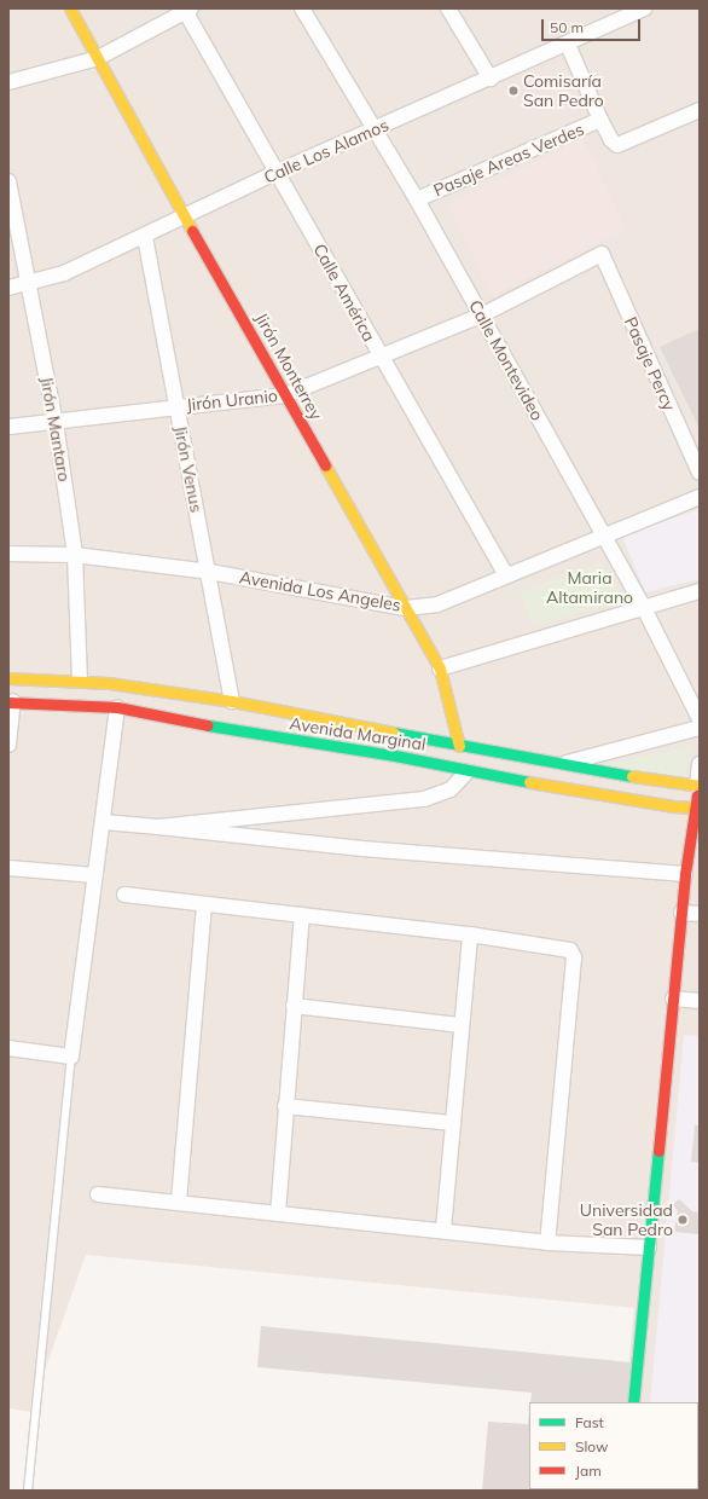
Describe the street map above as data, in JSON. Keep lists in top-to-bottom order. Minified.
{"streets":{"main road":["Jirón Monterrey","Avenida Marginal"],"street":["Calle Los Alamos","Pasaje Areas Verdes","Calle América","Calle Montevideo","Pasaje Percy","Jirón Uranio","Jirón Mantaro","Jirón Venus","Avenida Los Angeles"]},"crossings":[["Calle Los Alamos","Calle América"],["Calle Los Alamos","Calle Montevideo"],["Calle Los Alamos","Jirón Monterrey"],["Calle Los Alamos","Jirón Mantaro"],["Calle Los Alamos","Jirón Venus"],["Pasaje Areas Verdes","Calle Montevideo"],["Calle América","Jirón Uranio"],["Calle América","Avenida Los Angeles"],["Calle Montevideo","Jirón Uranio"],["Calle Montevideo","Avenida Los Angeles"],["Pasaje Percy","Jirón Uranio"],["Jirón Monterrey","Jirón Uranio"],["Jirón Monterrey","Avenida Los Angeles"],["Jirón Monterrey","Avenida Marginal"],["Jirón Uranio","Jirón Mantaro"],["Jirón Uranio","Jirón Venus"],["Jirón Mantaro","Avenida Los Angeles"],["Jirón Mantaro","Avenida Marginal"],["Jirón Venus","Avenida Los Angeles"],["Jirón Venus","Avenida Marginal"]],"parks":["Maria Altamirano"],"places":["Comisaría San Pedro","Universidad San Pedro"],"legend":["Fast","Slow","Jam"],"scale_bar":"50 m"}
